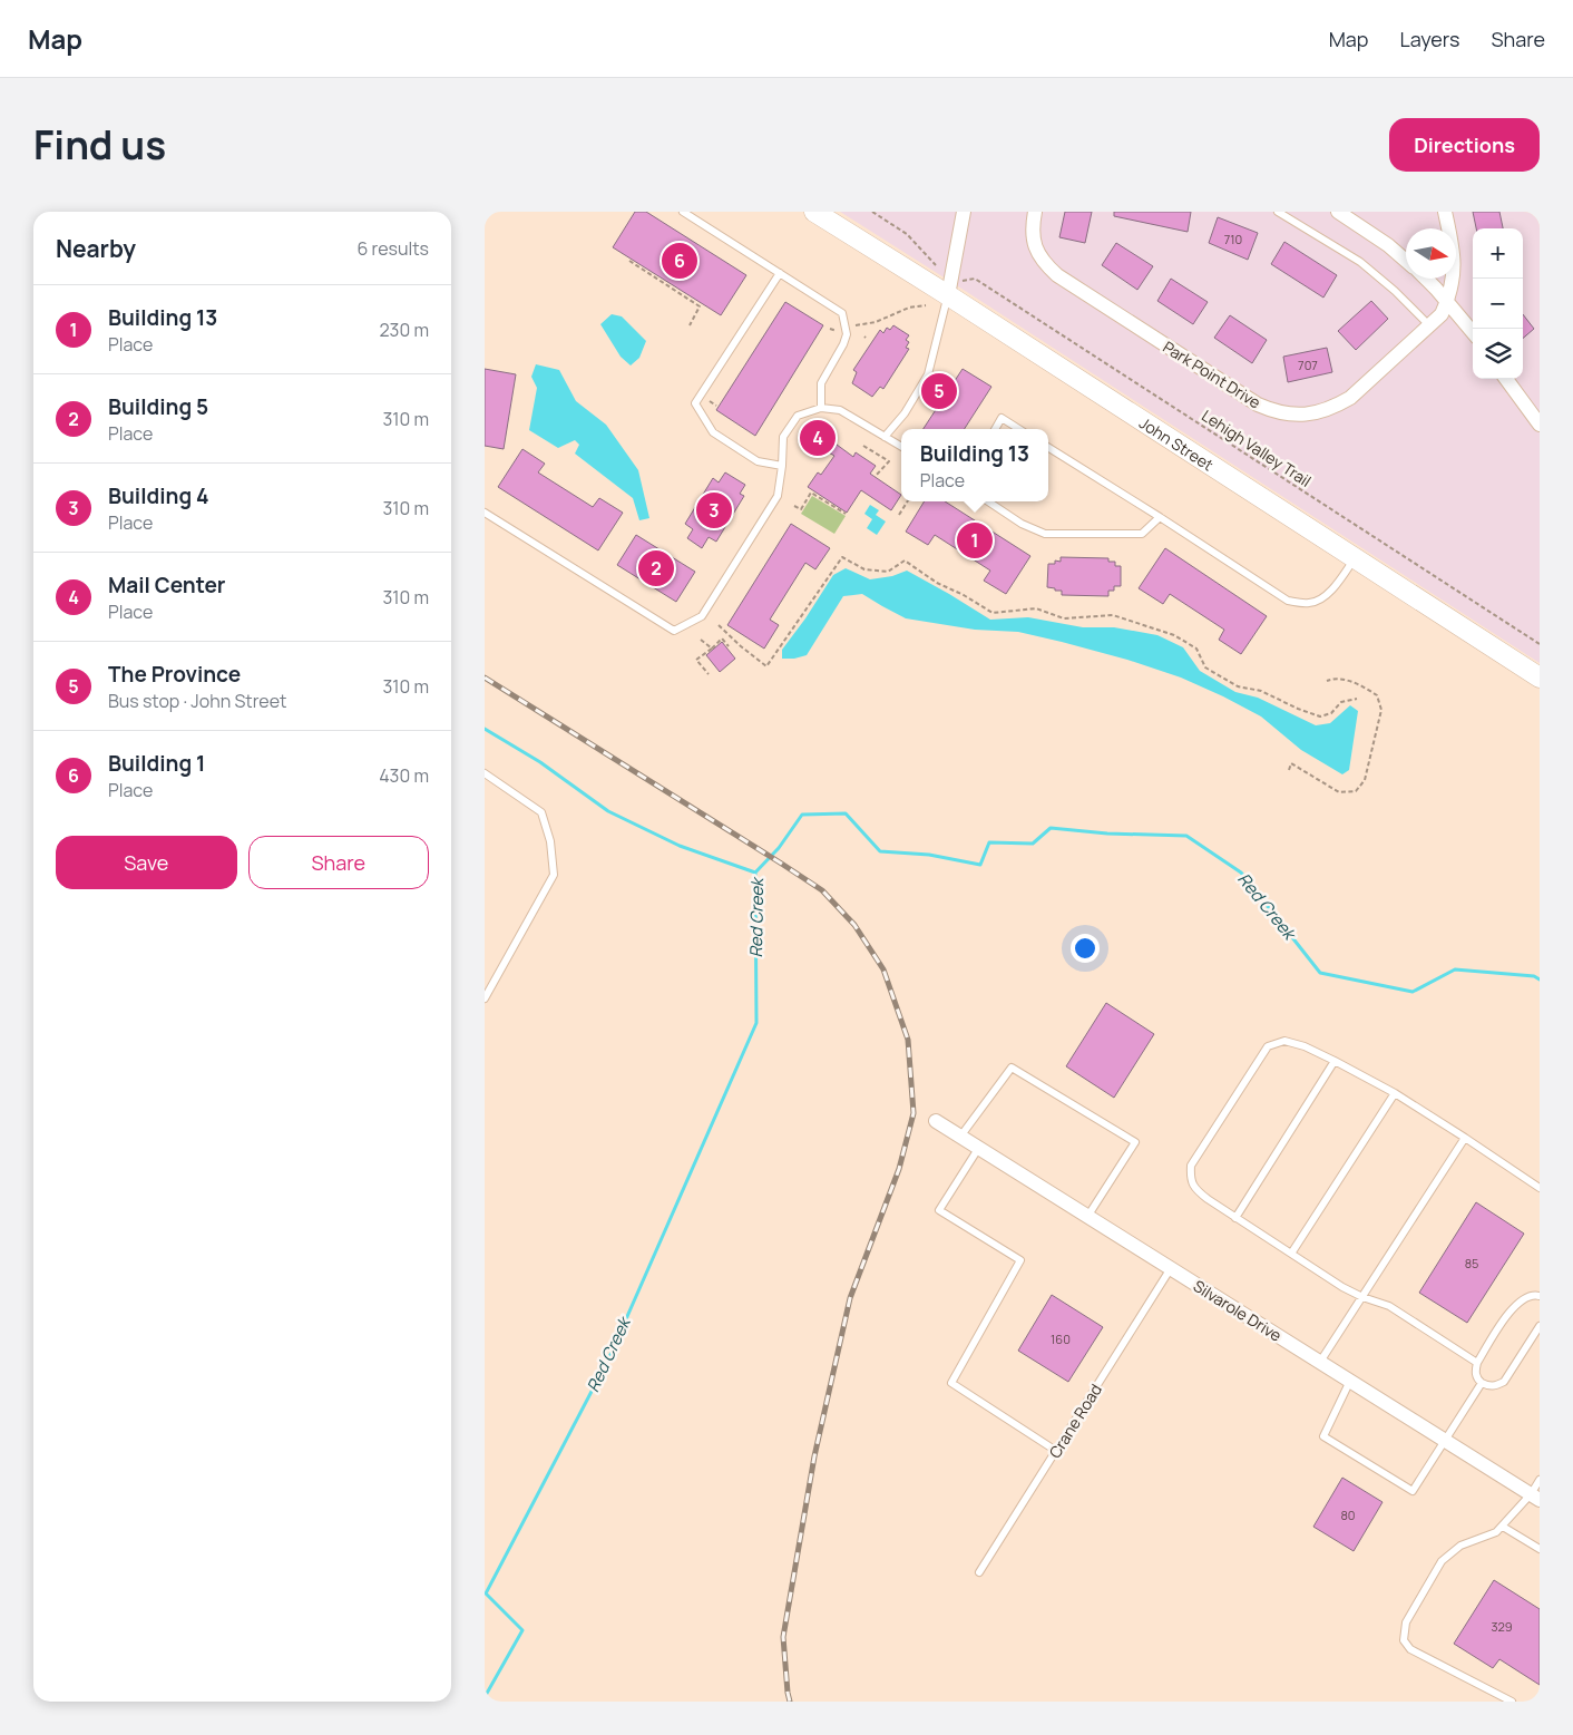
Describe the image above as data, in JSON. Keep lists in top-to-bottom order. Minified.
{"streets":{"street":["Park Point Drive","John Street","Silvarole Drive"],"lane":["Crane Road"],"path":["Lehigh Valley Trail"]},"crossings":[["Silvarole Drive","Crane Road"]],"water":["Red Creek"],"house_numbers":["710","707","85","160","80","329"],"north":"right","page":{"header":"Map","nav":["Map","Layers","Share"],"title":"Find us","buttons":["Directions",["Save","Share"]],"heading":["Nearby","6 results"],"map_buttons":["+","−"],"pins":["6","5","4","3","1","2"],"list":[{"mark":"1","name":"Building 13","note":"Place","value":"230 m"},{"mark":"2","name":"Building 5","note":"Place","value":"310 m"},{"mark":"3","name":"Building 4","note":"Place","value":"310 m"},{"mark":"4","name":"Mail Center","note":"Place","value":"310 m"},{"mark":"5","name":"The Province","note":"Bus stop · John Street","value":"310 m"},{"mark":"6","name":"Building 1","note":"Place","value":"430 m"}],"popup":["Building 13","Place"]}}
